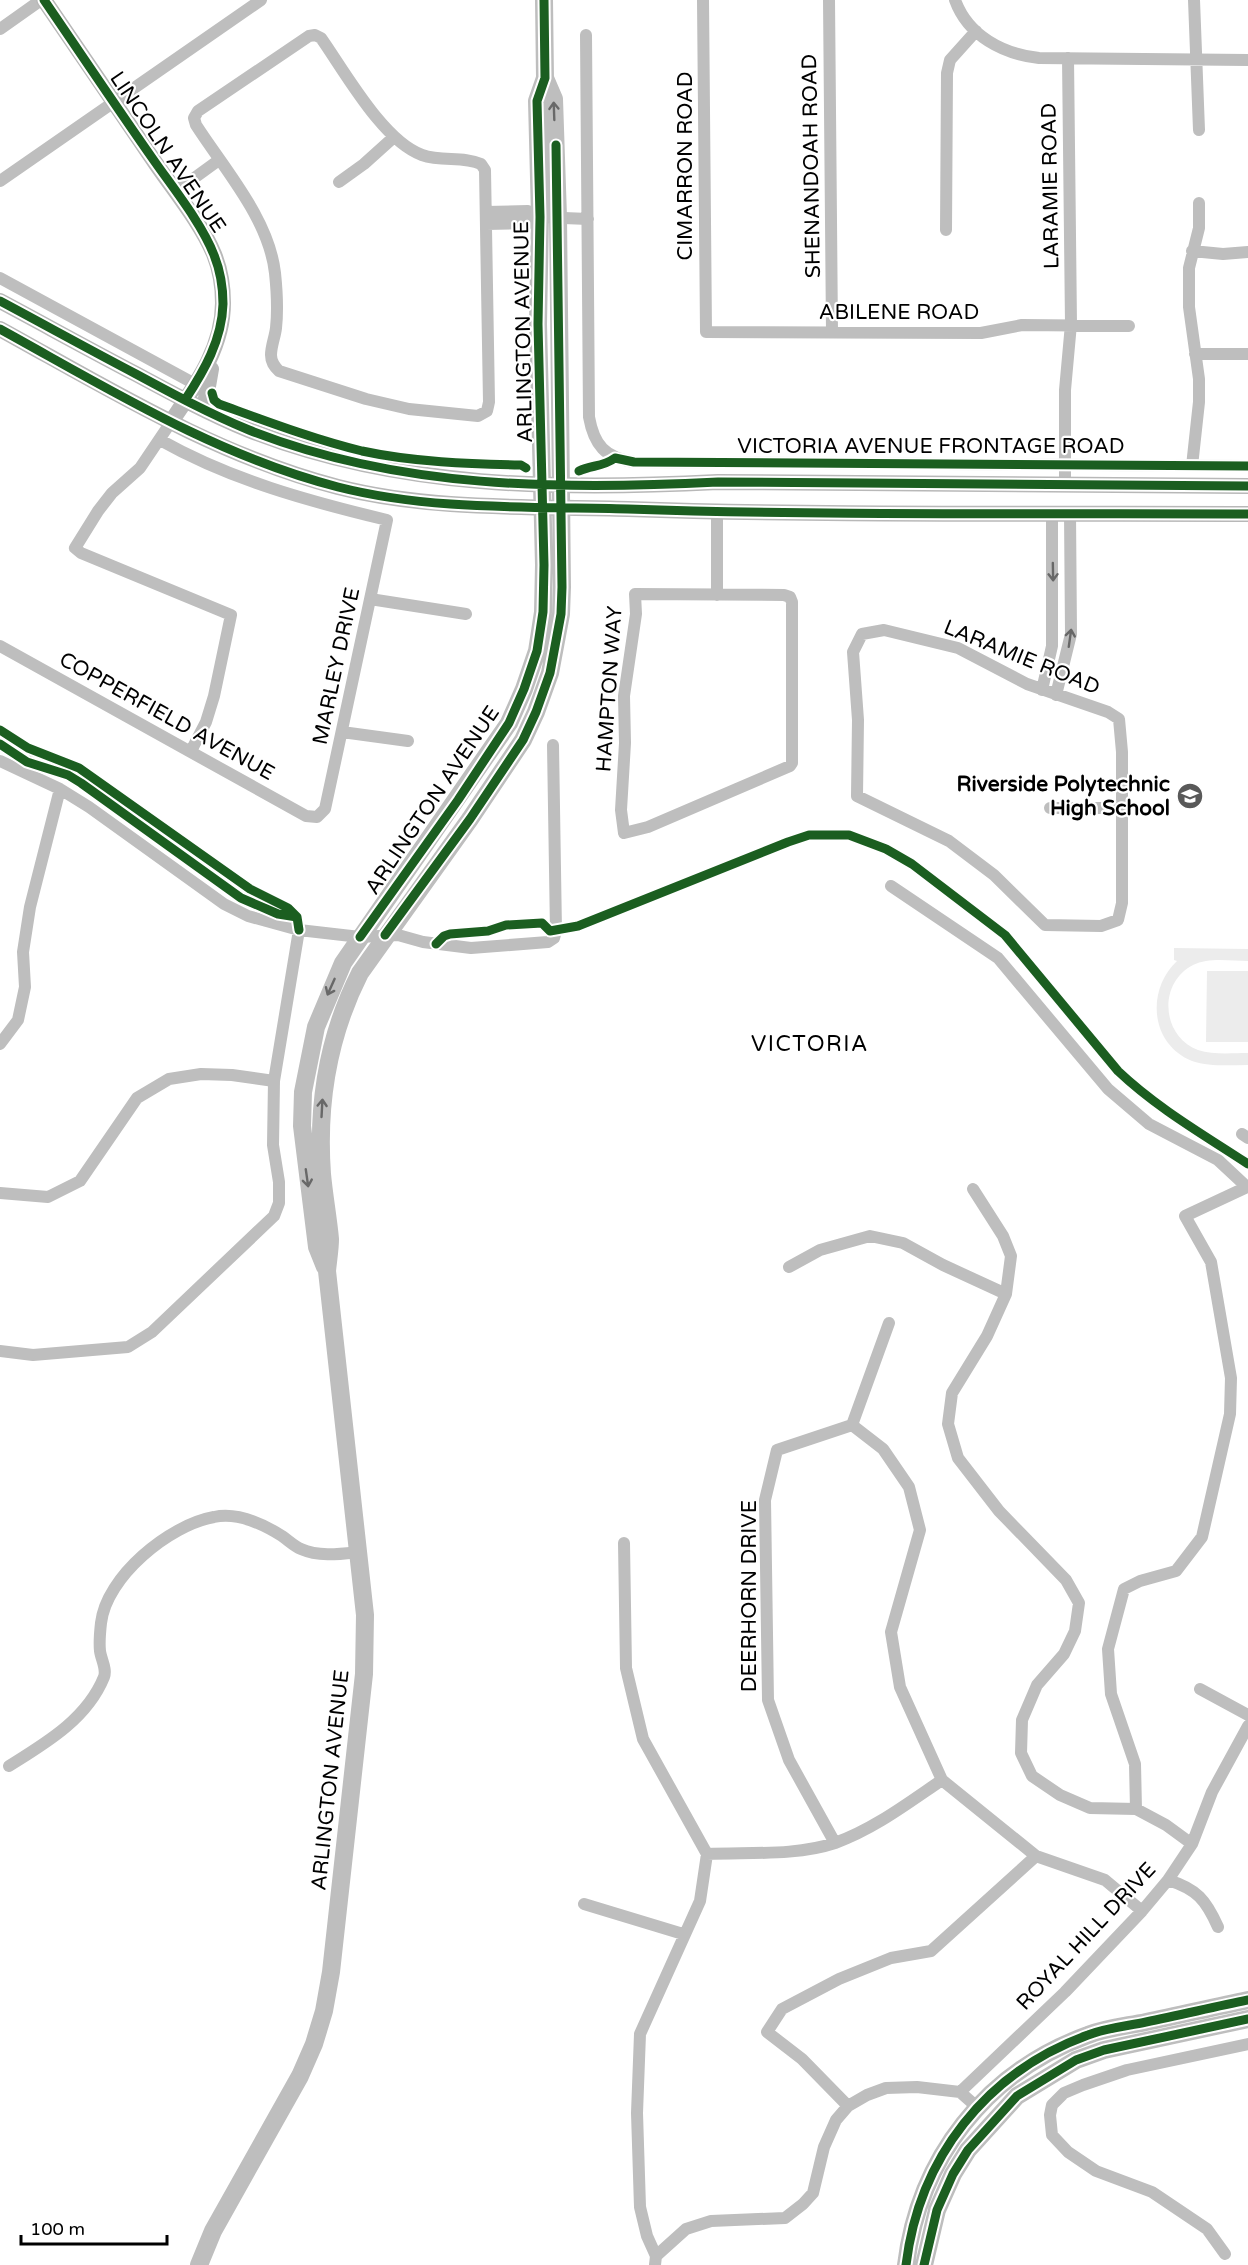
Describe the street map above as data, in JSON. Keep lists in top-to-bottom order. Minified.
{"streets":{"main road":["LINCOLN AVENUE","ARLINGTON AVENUE"],"street":["CIMARRON ROAD","SHENANDOAH ROAD","LARAMIE ROAD","ABILENE ROAD","VICTORIA AVENUE FRONTAGE ROAD","MARLEY DRIVE","HAMPTON WAY","COPPERFIELD AVENUE","DEERHORN DRIVE","ROYAL HILL DRIVE"]},"crossings":[["LINCOLN AVENUE","MARLEY DRIVE"],["LINCOLN AVENUE","COPPERFIELD AVENUE"],["CIMARRON ROAD","ABILENE ROAD"],["SHENANDOAH ROAD","ABILENE ROAD"],["LARAMIE ROAD","ABILENE ROAD"],["LARAMIE ROAD","VICTORIA AVENUE FRONTAGE ROAD"],["MARLEY DRIVE","COPPERFIELD AVENUE"]],"districts":["VICTORIA"],"places":{"school or university":["Riverside Polytechnic High School"]},"scale_bar":"100 m"}
